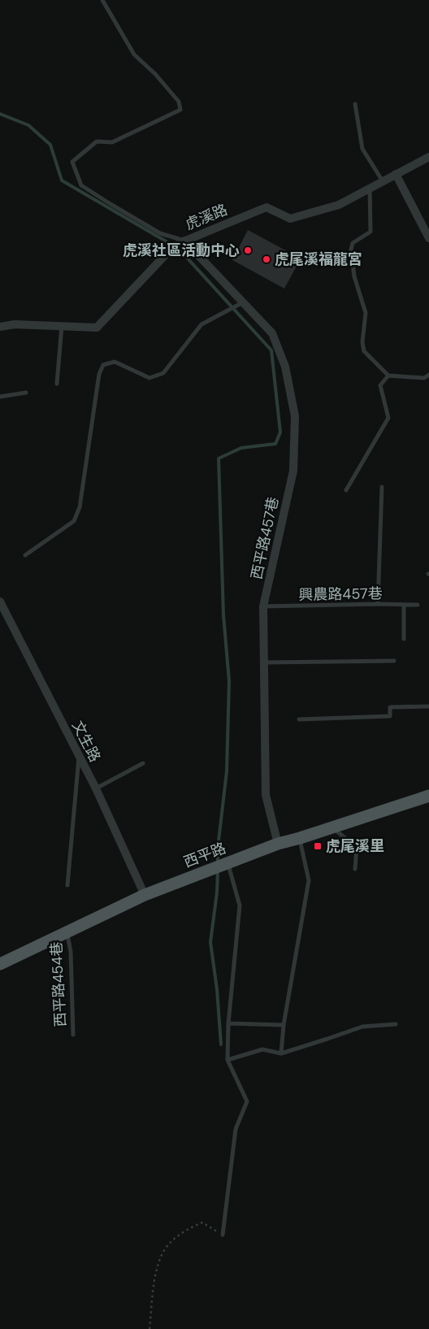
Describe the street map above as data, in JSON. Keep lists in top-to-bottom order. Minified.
{"streets":{"main road":["西平路"],"street":["虎溪路","西平路457巷","文生路"],"lane":["興農路457巷","西平路454巷"]},"crossings":[["虎溪路","西平路457巷"],["西平路457巷","興農路457巷"],["西平路457巷","西平路"],["文生路","西平路"],["西平路","西平路454巷"]],"places":{"other":["虎溪社區活動中心","虎尾溪福龍宮"],"transit":["虎尾溪里"]}}
